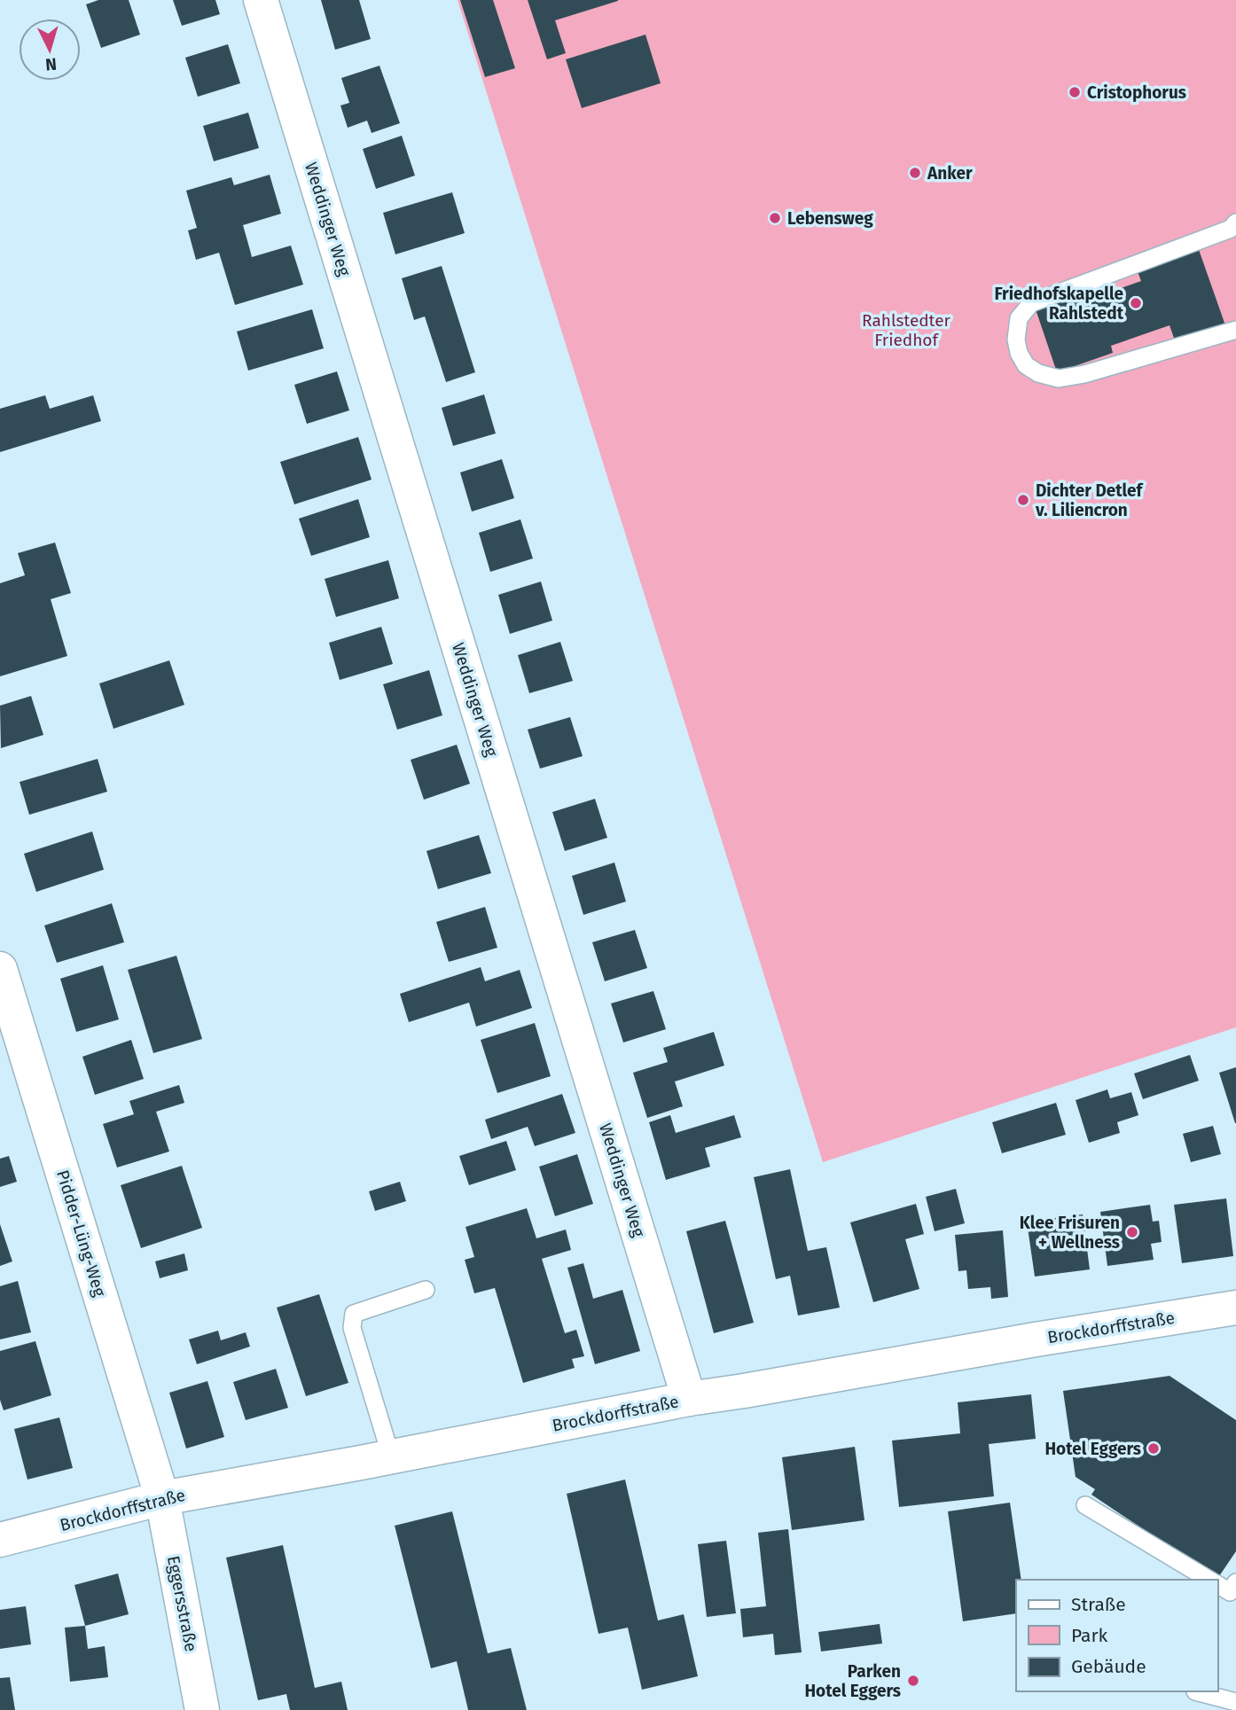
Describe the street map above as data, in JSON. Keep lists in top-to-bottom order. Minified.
{"streets":{"street":["Weddinger Weg","Pidder-Lüng-Weg","Brockdorffstraße","Eggersstraße"]},"crossings":[["Weddinger Weg","Brockdorffstraße"],["Pidder-Lüng-Weg","Brockdorffstraße"],["Pidder-Lüng-Weg","Eggersstraße"],["Brockdorffstraße","Eggersstraße"]],"parks":["Rahlstedter Friedhof"],"places":["Cristophorus","Anker","Lebensweg","Friedhofskapelle Rahlstedt","Dichter Detlef v. Liliencron","Klee Frisuren + Wellness","Hotel Eggers","Parken Hotel Eggers"],"legend":["Straße","Park","Gebäude"],"north":"bottom"}
